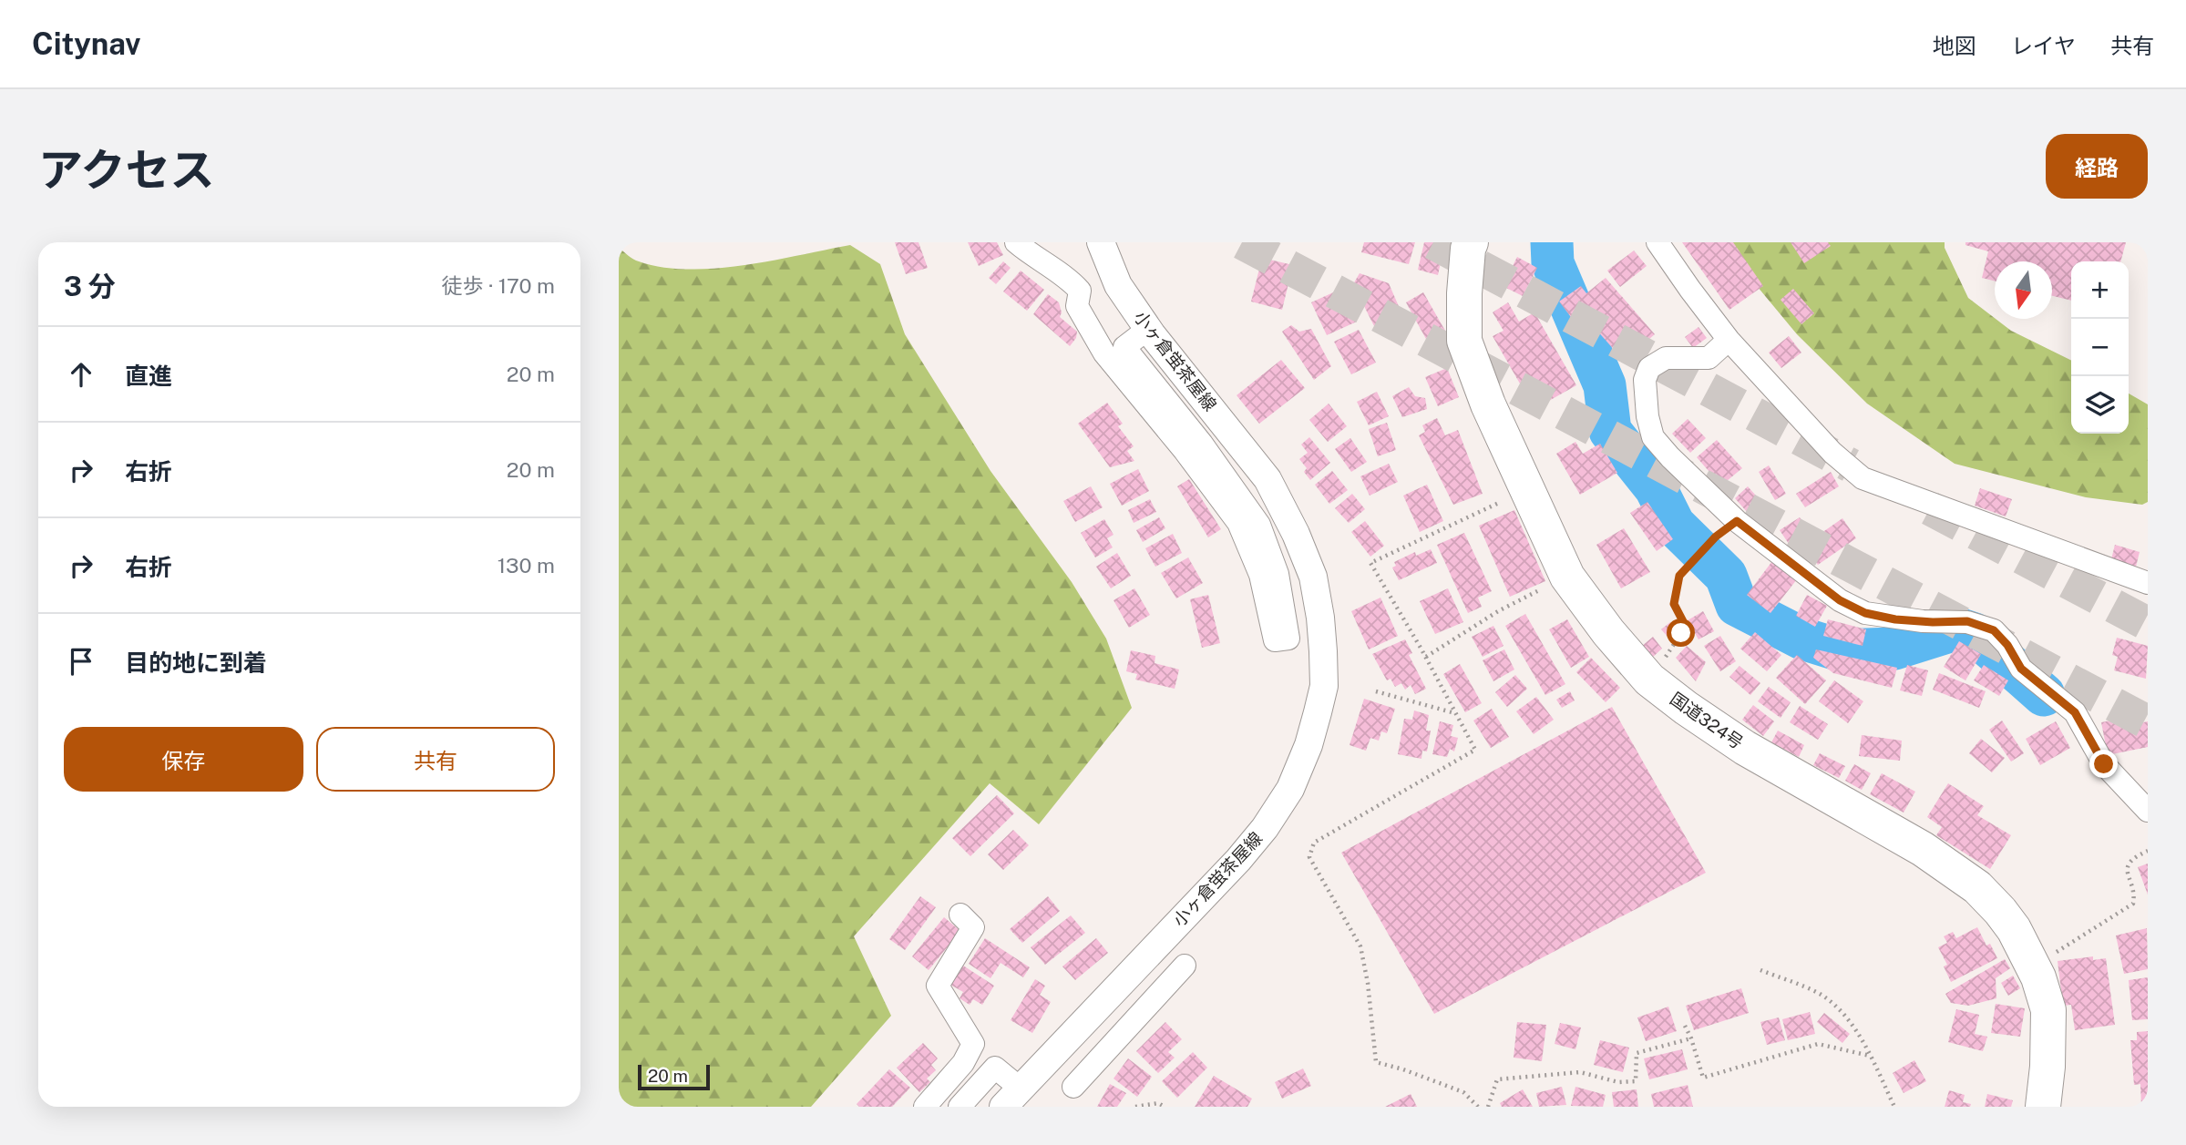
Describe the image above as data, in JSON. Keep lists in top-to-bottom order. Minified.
{"streets":{"highway":["国道324号"],"street":["小ヶ倉蛍茶屋線"]},"scale_bar":"20 m","north":"bottom","page":{"header":"Citynav","nav":["地図","レイヤ","共有"],"title":"アクセス","buttons":["経路",["保存","共有"]],"heading":["3 分","徒歩 · 170 m"],"map_buttons":["+","−"],"list":[["直進","20 m"],["右折","20 m"],["右折","130 m"],"目的地に到着"],"scale":"20 m"}}
